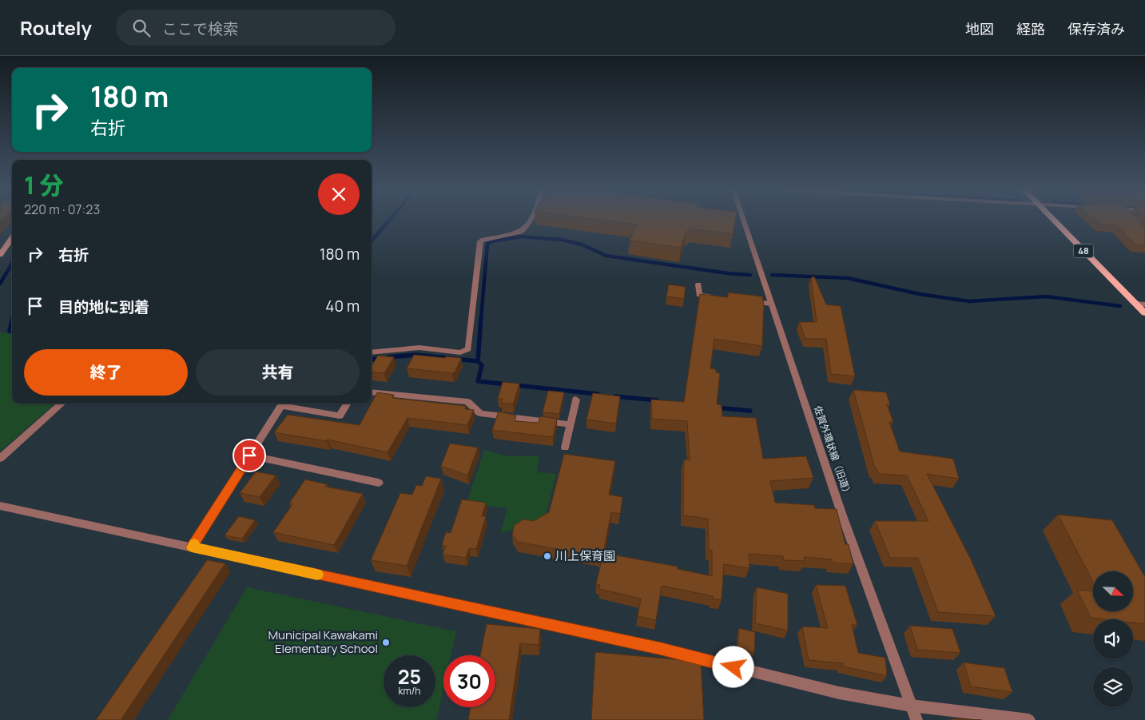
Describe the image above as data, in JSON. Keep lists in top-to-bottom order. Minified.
{"streets":{"main road":["48"],"street":["佐賀外環状線（旧道）"]},"places":["川上保育園","Municipal Kawakami Elementary School"],"north":"bottom right","page":{"header":"Routely","search":"ここで検索","nav":["地図","経路","保存済み"],"turn":["180 m","右折"],"heading":["1 分","220 m · 07:23"],"list":[{"name":"右折","value":"180 m"},{"name":"目的地に到着","value":"40 m"}],"buttons":["終了","共有"],"speed":"25 km/h","limit":"30"}}
